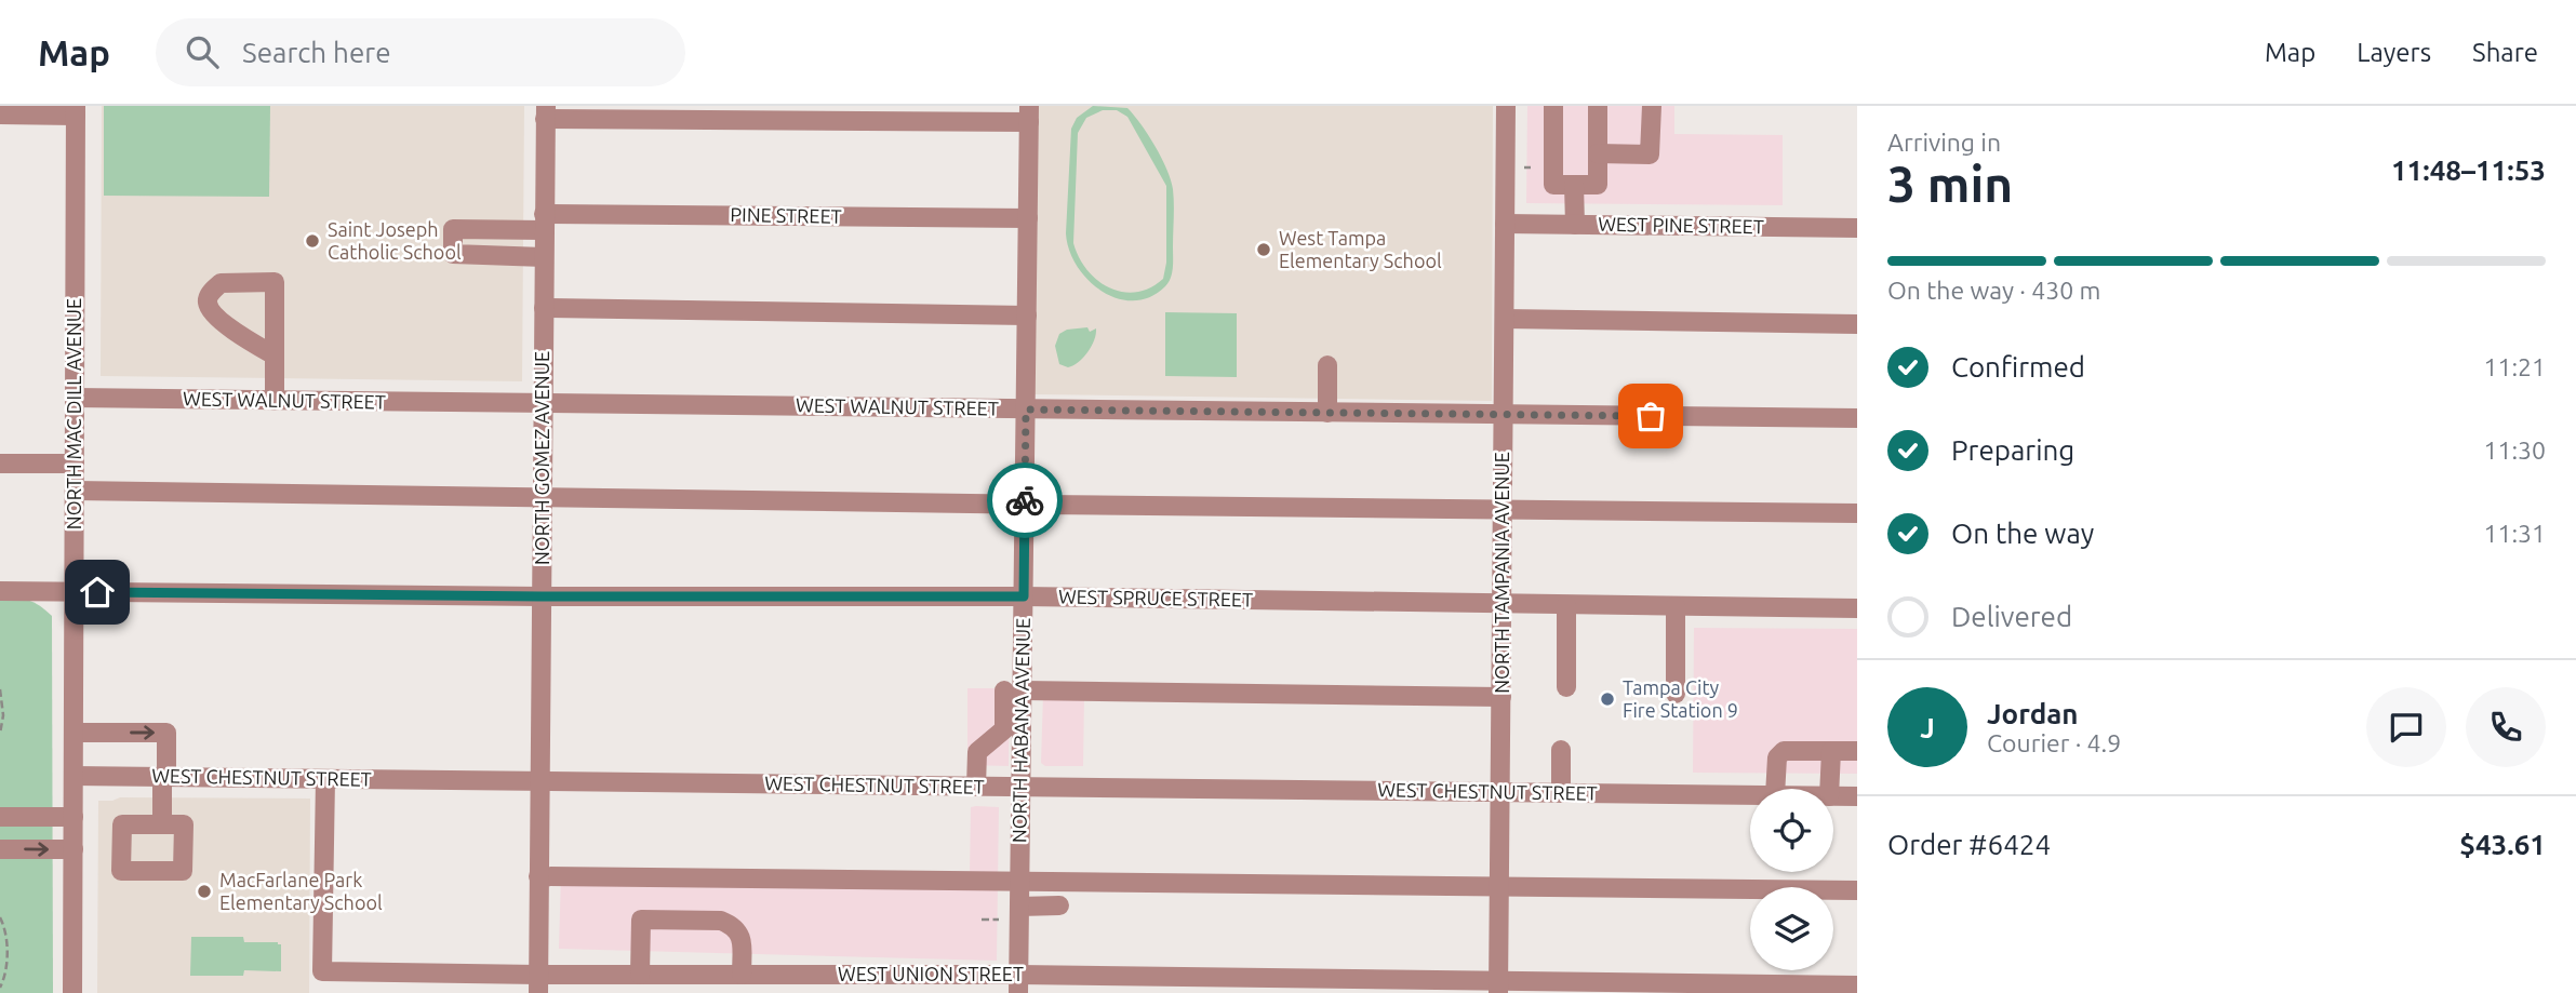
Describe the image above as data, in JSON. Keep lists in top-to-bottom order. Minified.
{"streets":{"street":["PINE STREET","WEST PINE STREET","WEST WALNUT STREET","NORTH MAC DILL AVENUE","NORTH GOMEZ AVENUE","NORTH TAMPANIA AVENUE","WEST SPRUCE STREET","NORTH HABANA AVENUE","WEST CHESTNUT STREET","WEST UNION STREET"]},"crossings":[["PINE STREET","NORTH GOMEZ AVENUE"],["PINE STREET","NORTH HABANA AVENUE"],["WEST PINE STREET","NORTH TAMPANIA AVENUE"],["WEST WALNUT STREET","NORTH MAC DILL AVENUE"],["WEST WALNUT STREET","NORTH GOMEZ AVENUE"],["WEST WALNUT STREET","NORTH TAMPANIA AVENUE"],["WEST WALNUT STREET","NORTH HABANA AVENUE"],["NORTH MAC DILL AVENUE","WEST SPRUCE STREET"],["NORTH MAC DILL AVENUE","WEST CHESTNUT STREET"],["NORTH GOMEZ AVENUE","WEST SPRUCE STREET"],["NORTH GOMEZ AVENUE","WEST CHESTNUT STREET"],["NORTH GOMEZ AVENUE","WEST UNION STREET"],["NORTH TAMPANIA AVENUE","WEST SPRUCE STREET"],["NORTH TAMPANIA AVENUE","WEST CHESTNUT STREET"],["NORTH TAMPANIA AVENUE","WEST UNION STREET"],["WEST SPRUCE STREET","NORTH HABANA AVENUE"],["NORTH HABANA AVENUE","WEST CHESTNUT STREET"],["NORTH HABANA AVENUE","WEST UNION STREET"],["WEST CHESTNUT STREET","WEST UNION STREET"]],"places":["Saint Joseph Catholic School","West Tampa Elementary School","Tampa City Fire Station 9","MacFarlane Park Elementary School"],"page":{"header":"Map","search":"Search here","nav":["Map","Layers","Share"],"heading":["3 min","Arriving in","11:48–11:53"],"panel":["Jordan","Courier · 4.9","Order #6424","$43.61"],"bar":"On the way · 430 m","list":[["Confirmed","11:21"],["Preparing","11:30"],["On the way","11:31"],"Delivered"],"round":"J"}}
